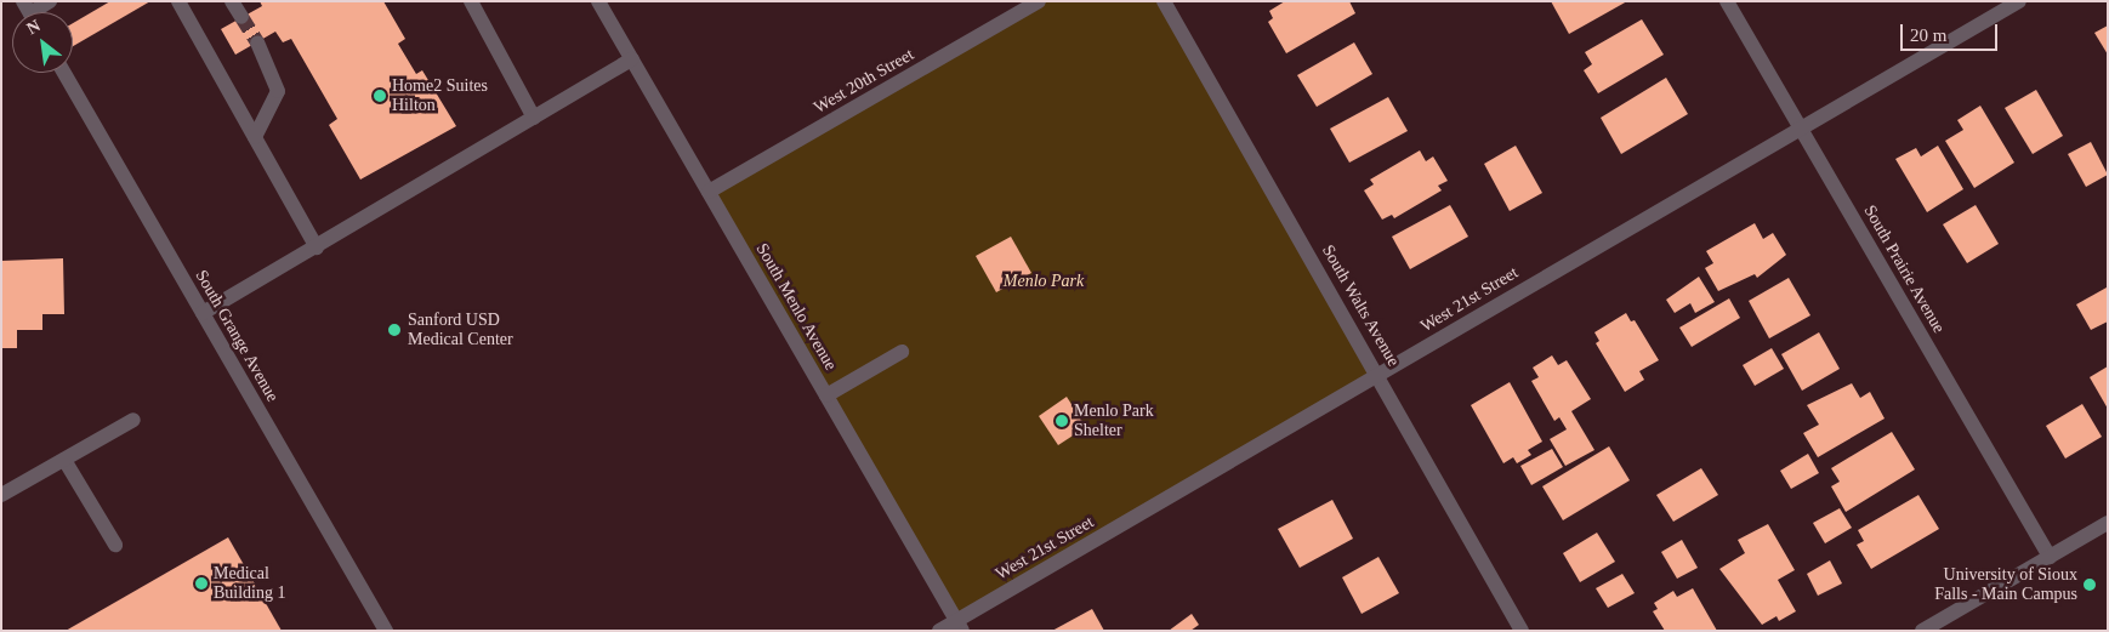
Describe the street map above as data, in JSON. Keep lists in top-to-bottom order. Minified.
{"streets":{"street":["West 20th Street","South Prairie Avenue","West 21st Street","South Walts Avenue","South Menlo Avenue","South Grange Avenue"]},"crossings":[["West 20th Street","South Menlo Avenue"],["South Prairie Avenue","West 21st Street"],["West 21st Street","South Walts Avenue"],["West 21st Street","South Menlo Avenue"]],"parks":["Menlo Park"],"places":["Home2 Suites Hilton","Sanford USD Medical Center","Menlo Park Shelter","Medical Building 1","University of Sioux Falls - Main Campus"],"scale_bar":"20 m","north":"top left"}
